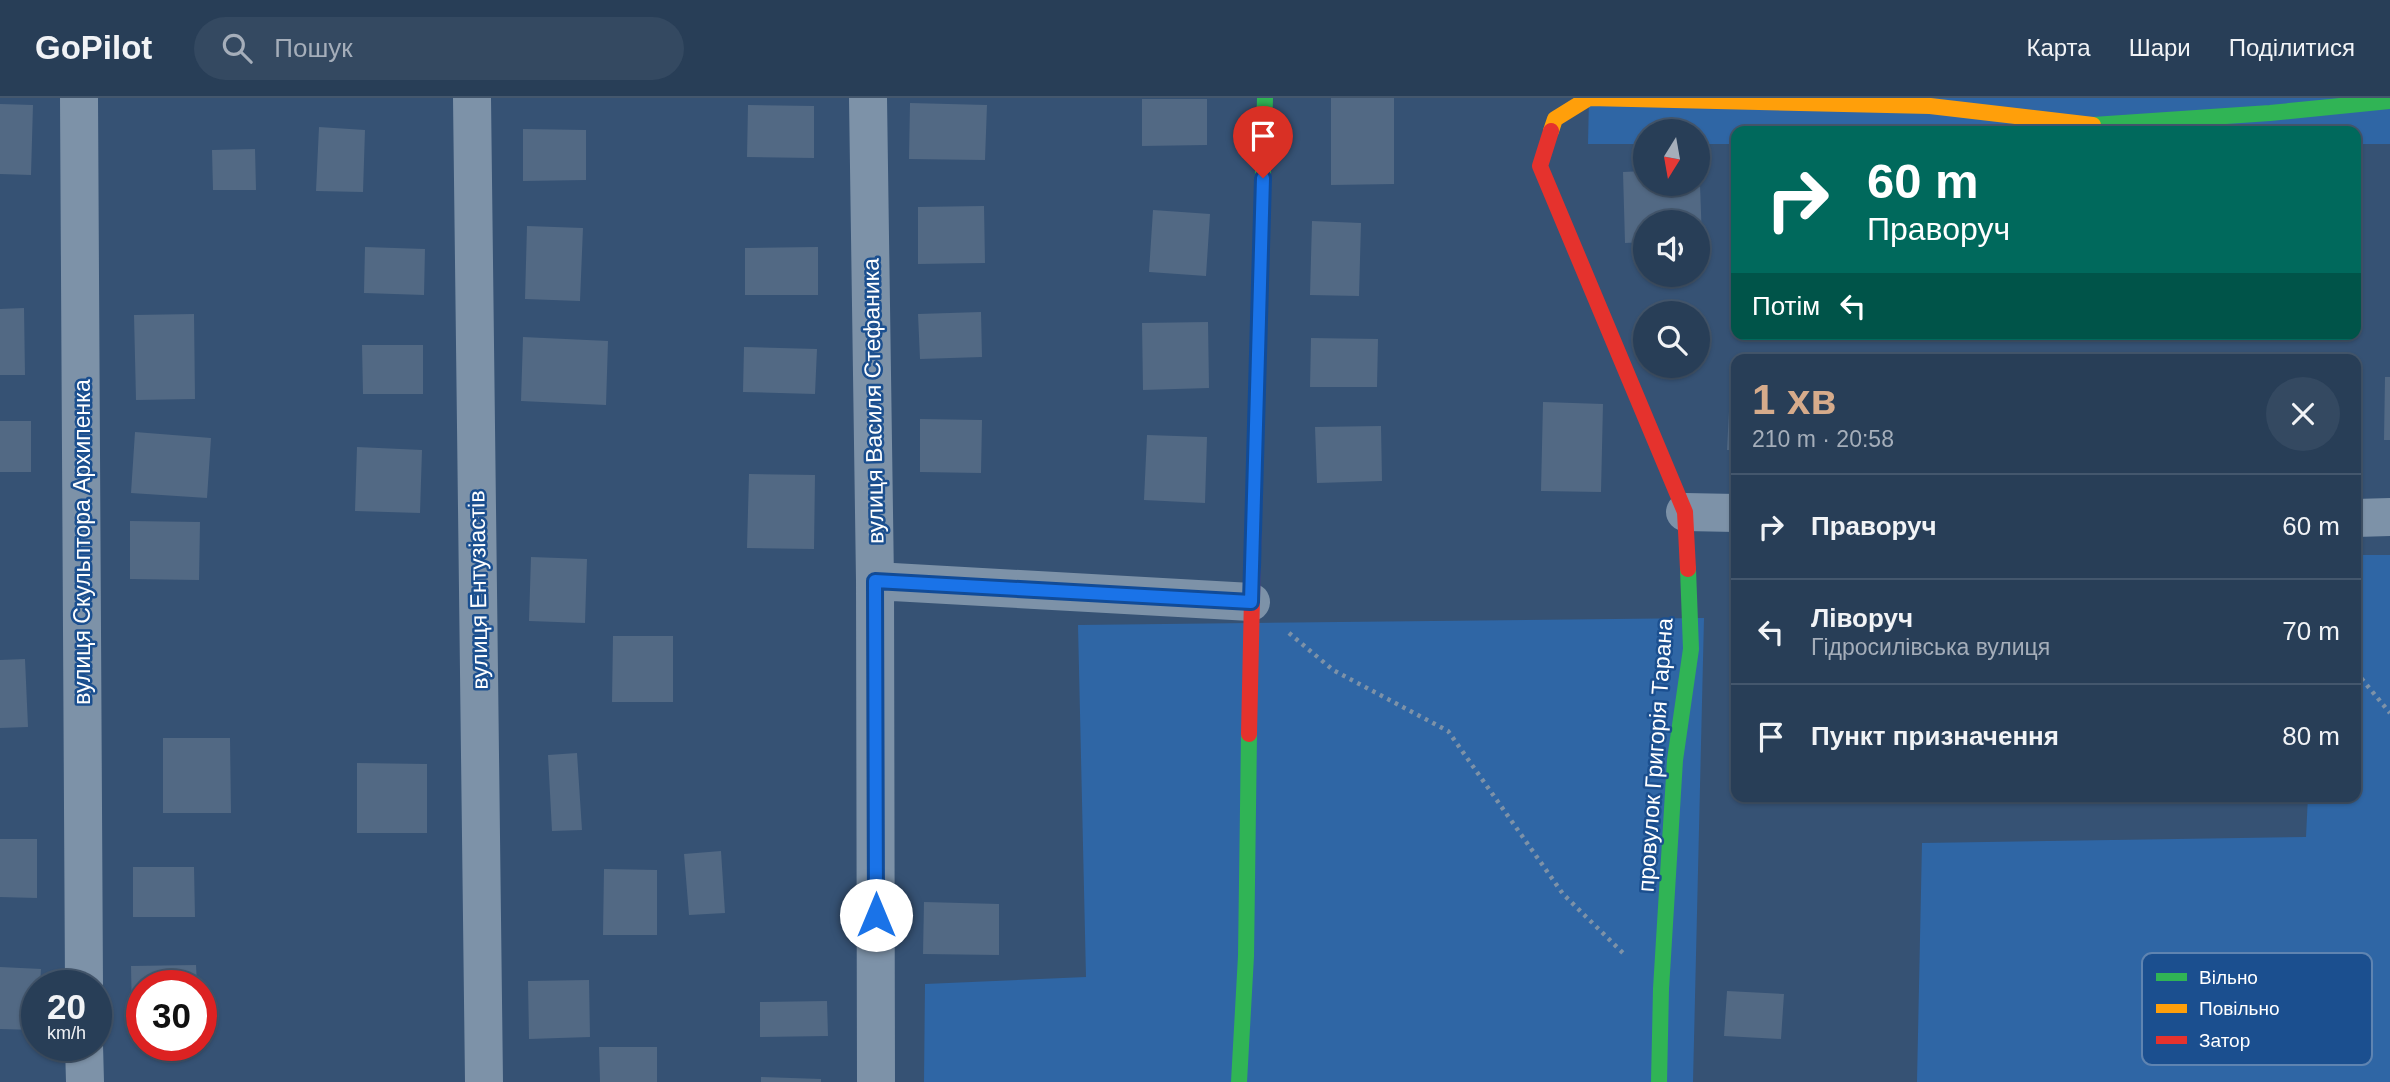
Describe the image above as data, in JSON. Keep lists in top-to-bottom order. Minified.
{"streets":{"street":["вулиця Василя Стефаника","вулиця Скульптора Архипенка","вулиця Ентузіастів","провулок Григорія Тарана"]},"legend":["Вільно","Повільно","Затор"],"north":"bottom","page":{"header":"GoPilot","search":"Пошук","nav":["Карта","Шари","Поділитися"],"turn":["60 m","Праворуч"],"then":"Потім","heading":["1 хв","210 m · 20:58"],"list":[{"name":"Праворуч","value":"60 m"},{"name":"Ліворуч","note":"Гідросилівська вулиця","value":"70 m"},{"name":"Пункт призначення","value":"80 m"}],"speed":"20 km/h","limit":"30"}}
